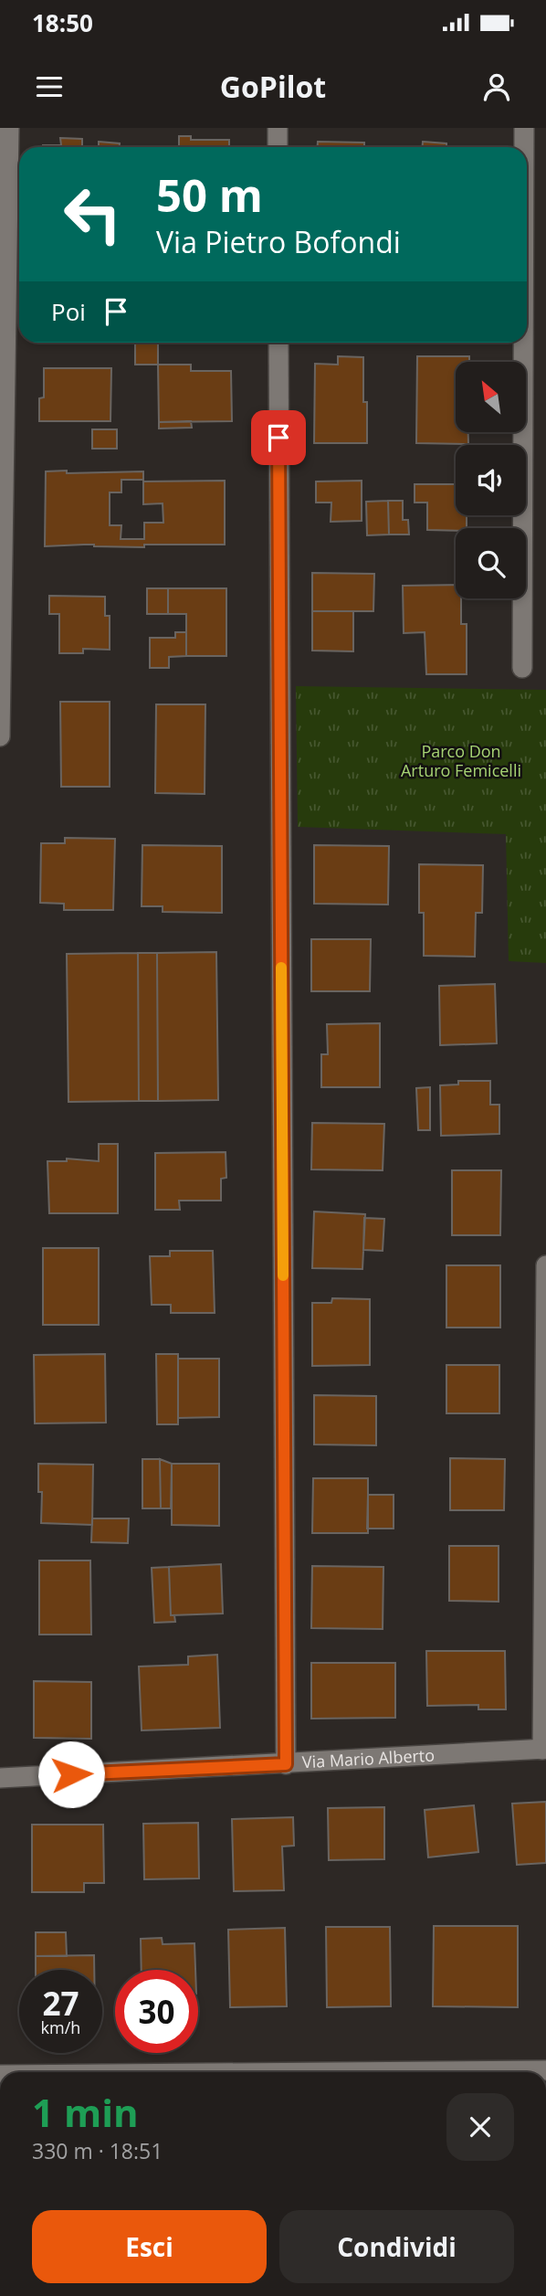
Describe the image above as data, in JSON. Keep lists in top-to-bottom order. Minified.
{"streets":{"street":["Via Mario Alberto"]},"parks":["Parco Don Arturo Femicelli"],"north":"top left","page":{"status":"18:50","header":"GoPilot","turn":["50 m","Via Pietro Bofondi"],"then":"Poi","speed":"27 km/h","limit":"30","heading":["1 min","330 m · 18:51"],"buttons":["Esci","Condividi"]}}
